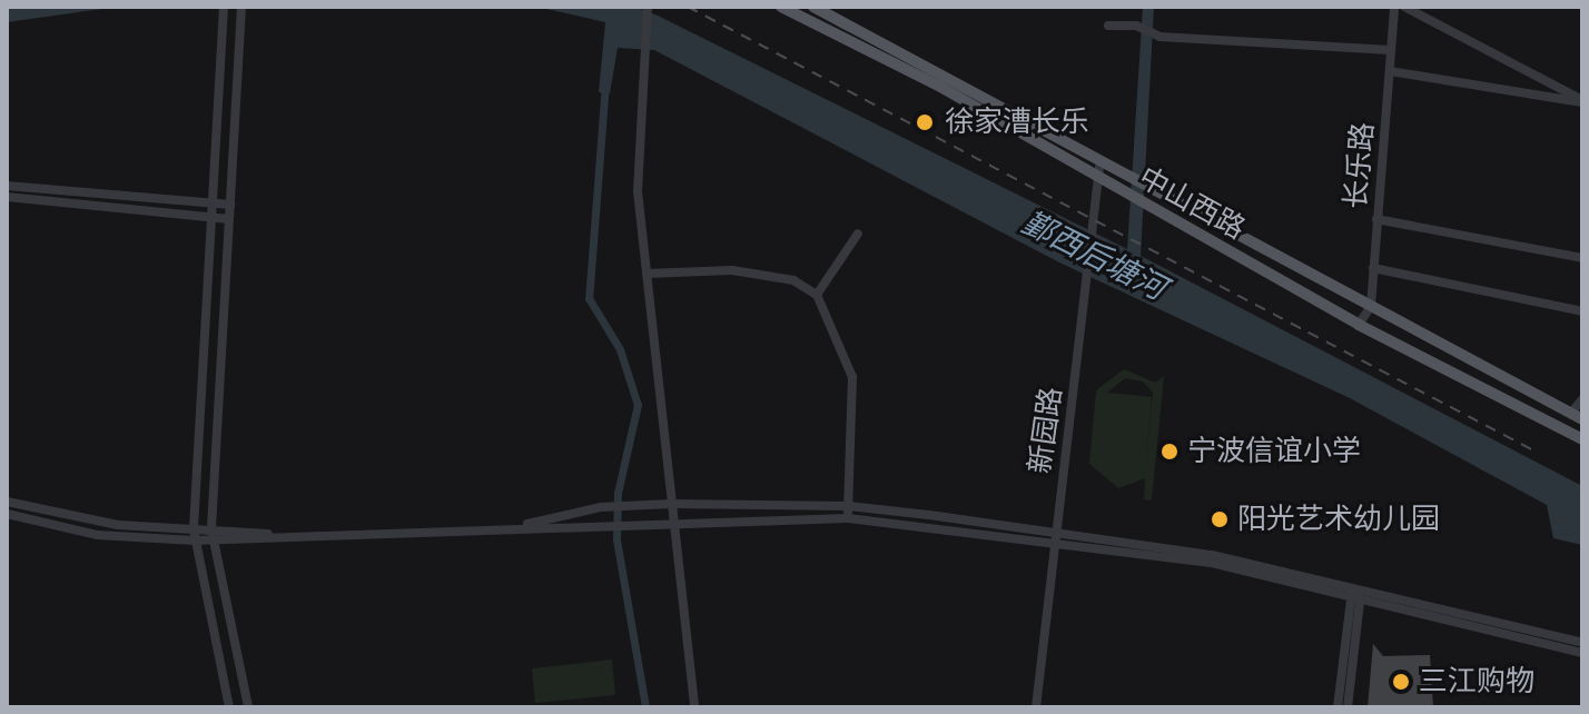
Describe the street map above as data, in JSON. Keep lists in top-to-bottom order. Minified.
{"streets":{"main road":["中山西路"],"street":["长乐路","新园路"]},"crossings":[["长乐路","中山西路"],["中山西路","新园路"]],"water":["鄞西后塘河"],"places":["徐家漕长乐","宁波信谊小学","阳光艺术幼儿园","三江购物"]}
